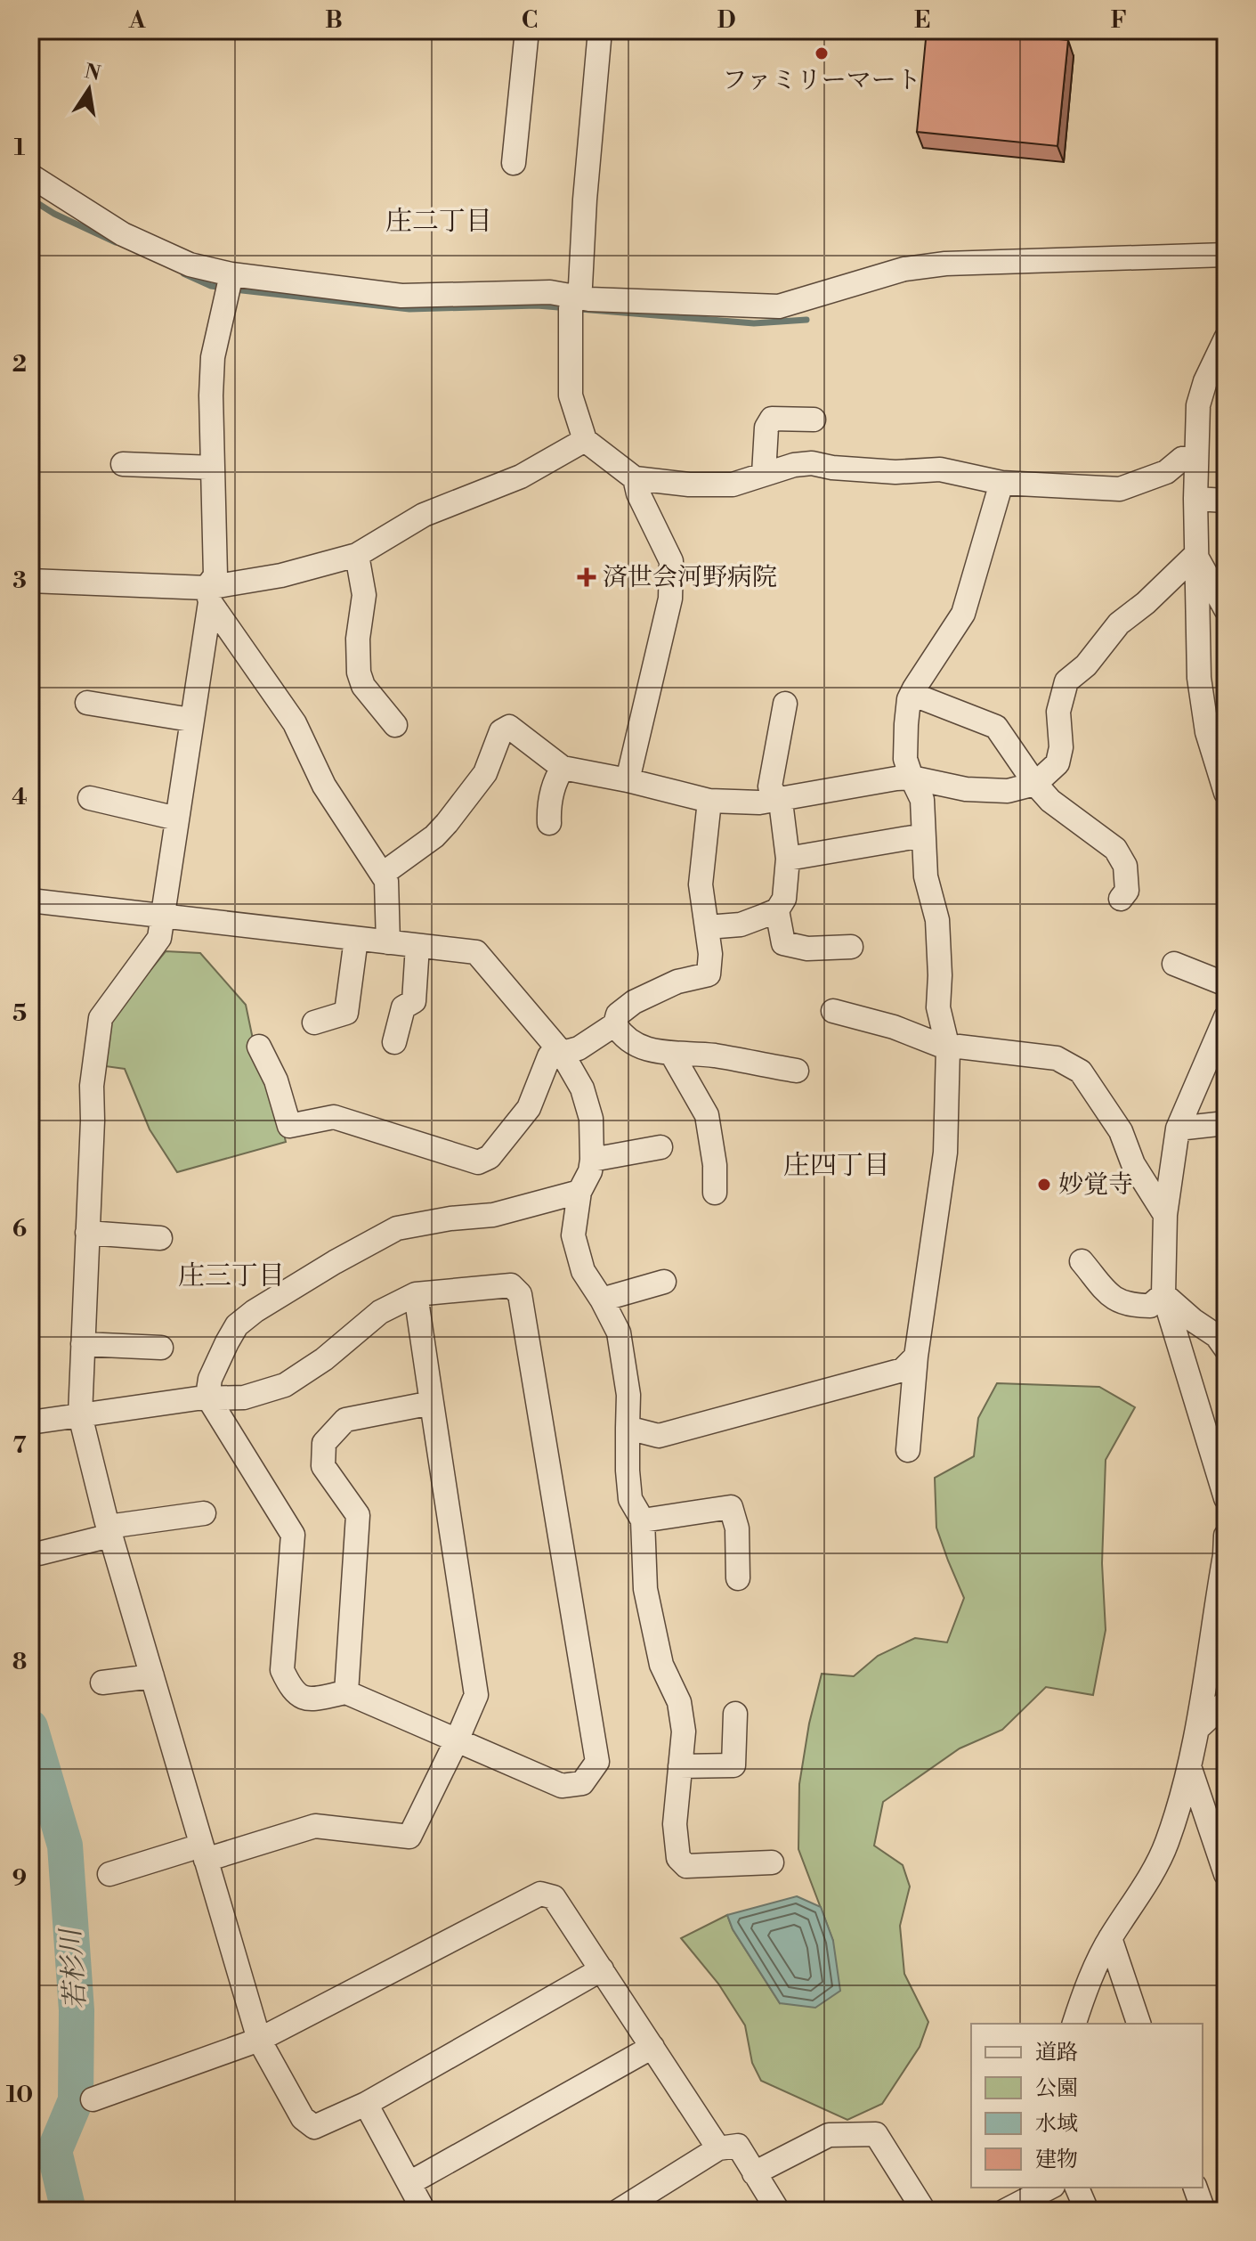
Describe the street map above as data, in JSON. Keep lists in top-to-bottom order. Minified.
{"districts":["庄二丁目","庄四丁目","庄三丁目"],"water":["若杉川"],"places":{"other":["ファミリーマート","妙覚寺"],"health":["済世会河野病院"]},"legend":["道路","公園","水域","建物"],"north":"top","grid":{"columns":["A","B","C","D","E","F"],"rows":["1","2","3","4","5","6","7","8","9","10"]}}
